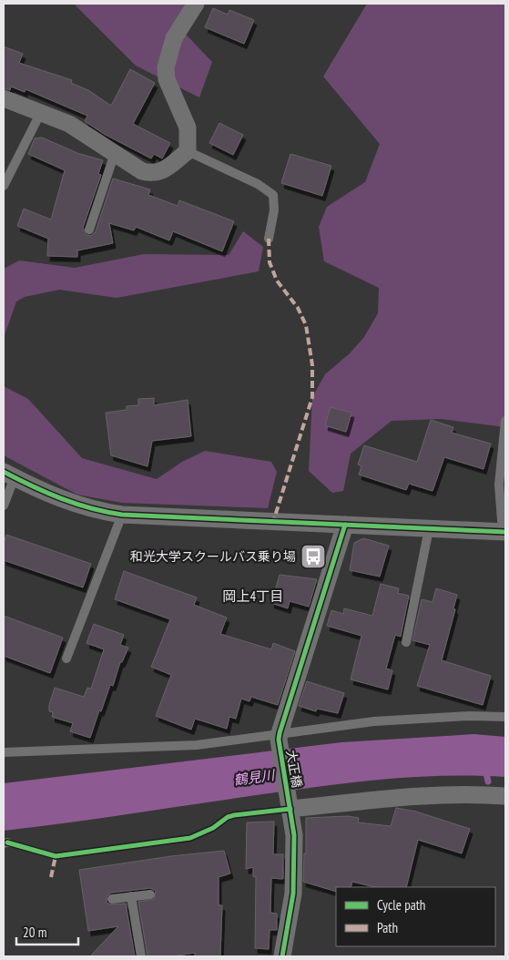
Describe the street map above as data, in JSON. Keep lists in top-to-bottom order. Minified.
{"streets":{"street":["大正橋"]},"districts":["岡上4丁目"],"water":["鶴見川"],"places":{"bus stop":["和光大学スクールバス乗り場"]},"legend":["Cycle path","Path"],"scale_bar":"20 m"}
